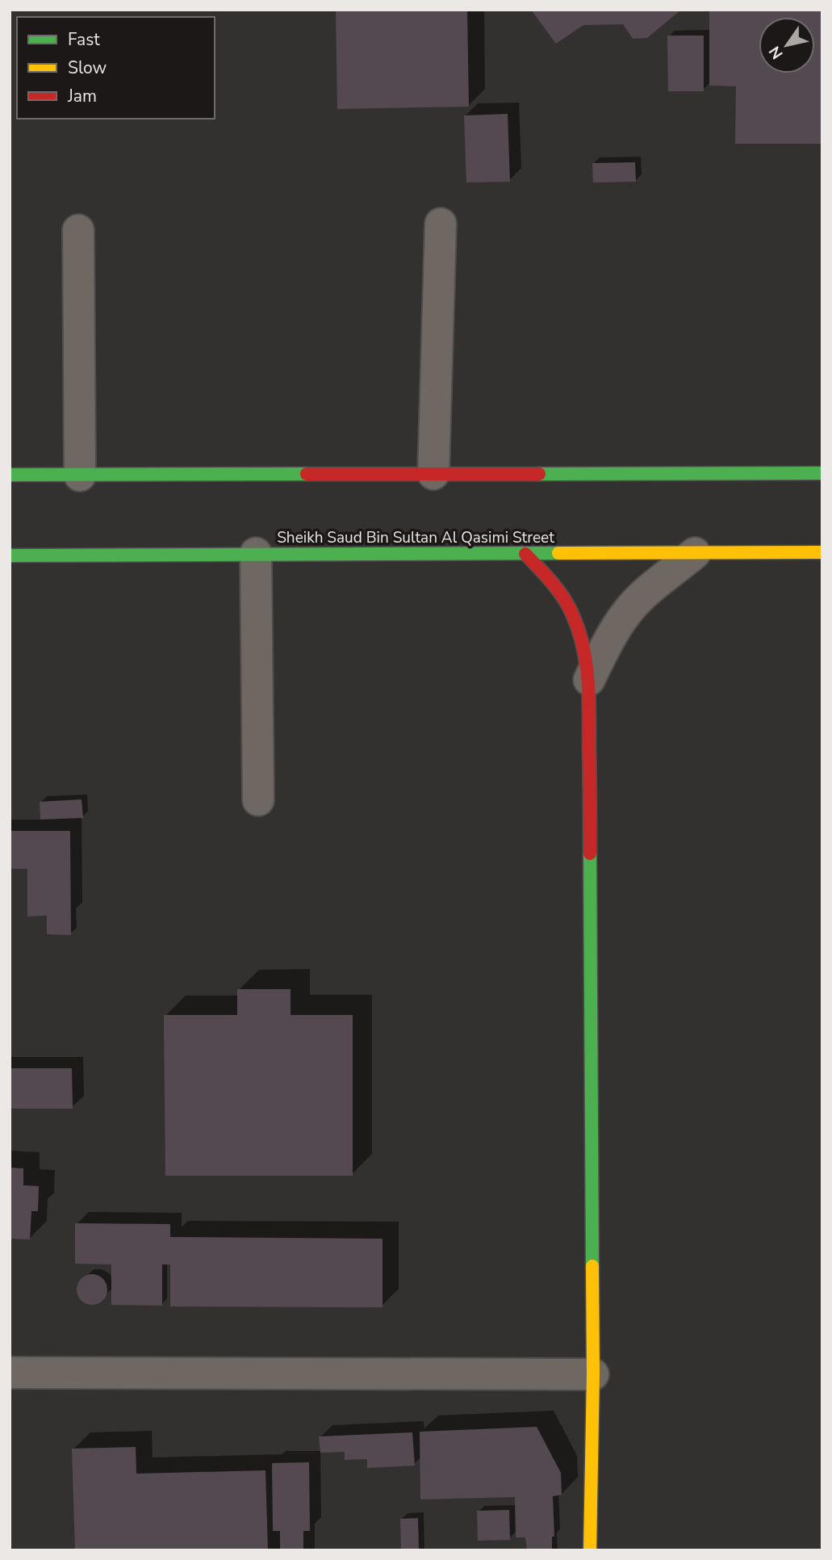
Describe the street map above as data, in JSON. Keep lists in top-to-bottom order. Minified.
{"streets":{"main road":["Sheikh Saud Bin Sultan Al Qasimi Street"]},"legend":["Fast","Slow","Jam"],"north":"bottom left"}
